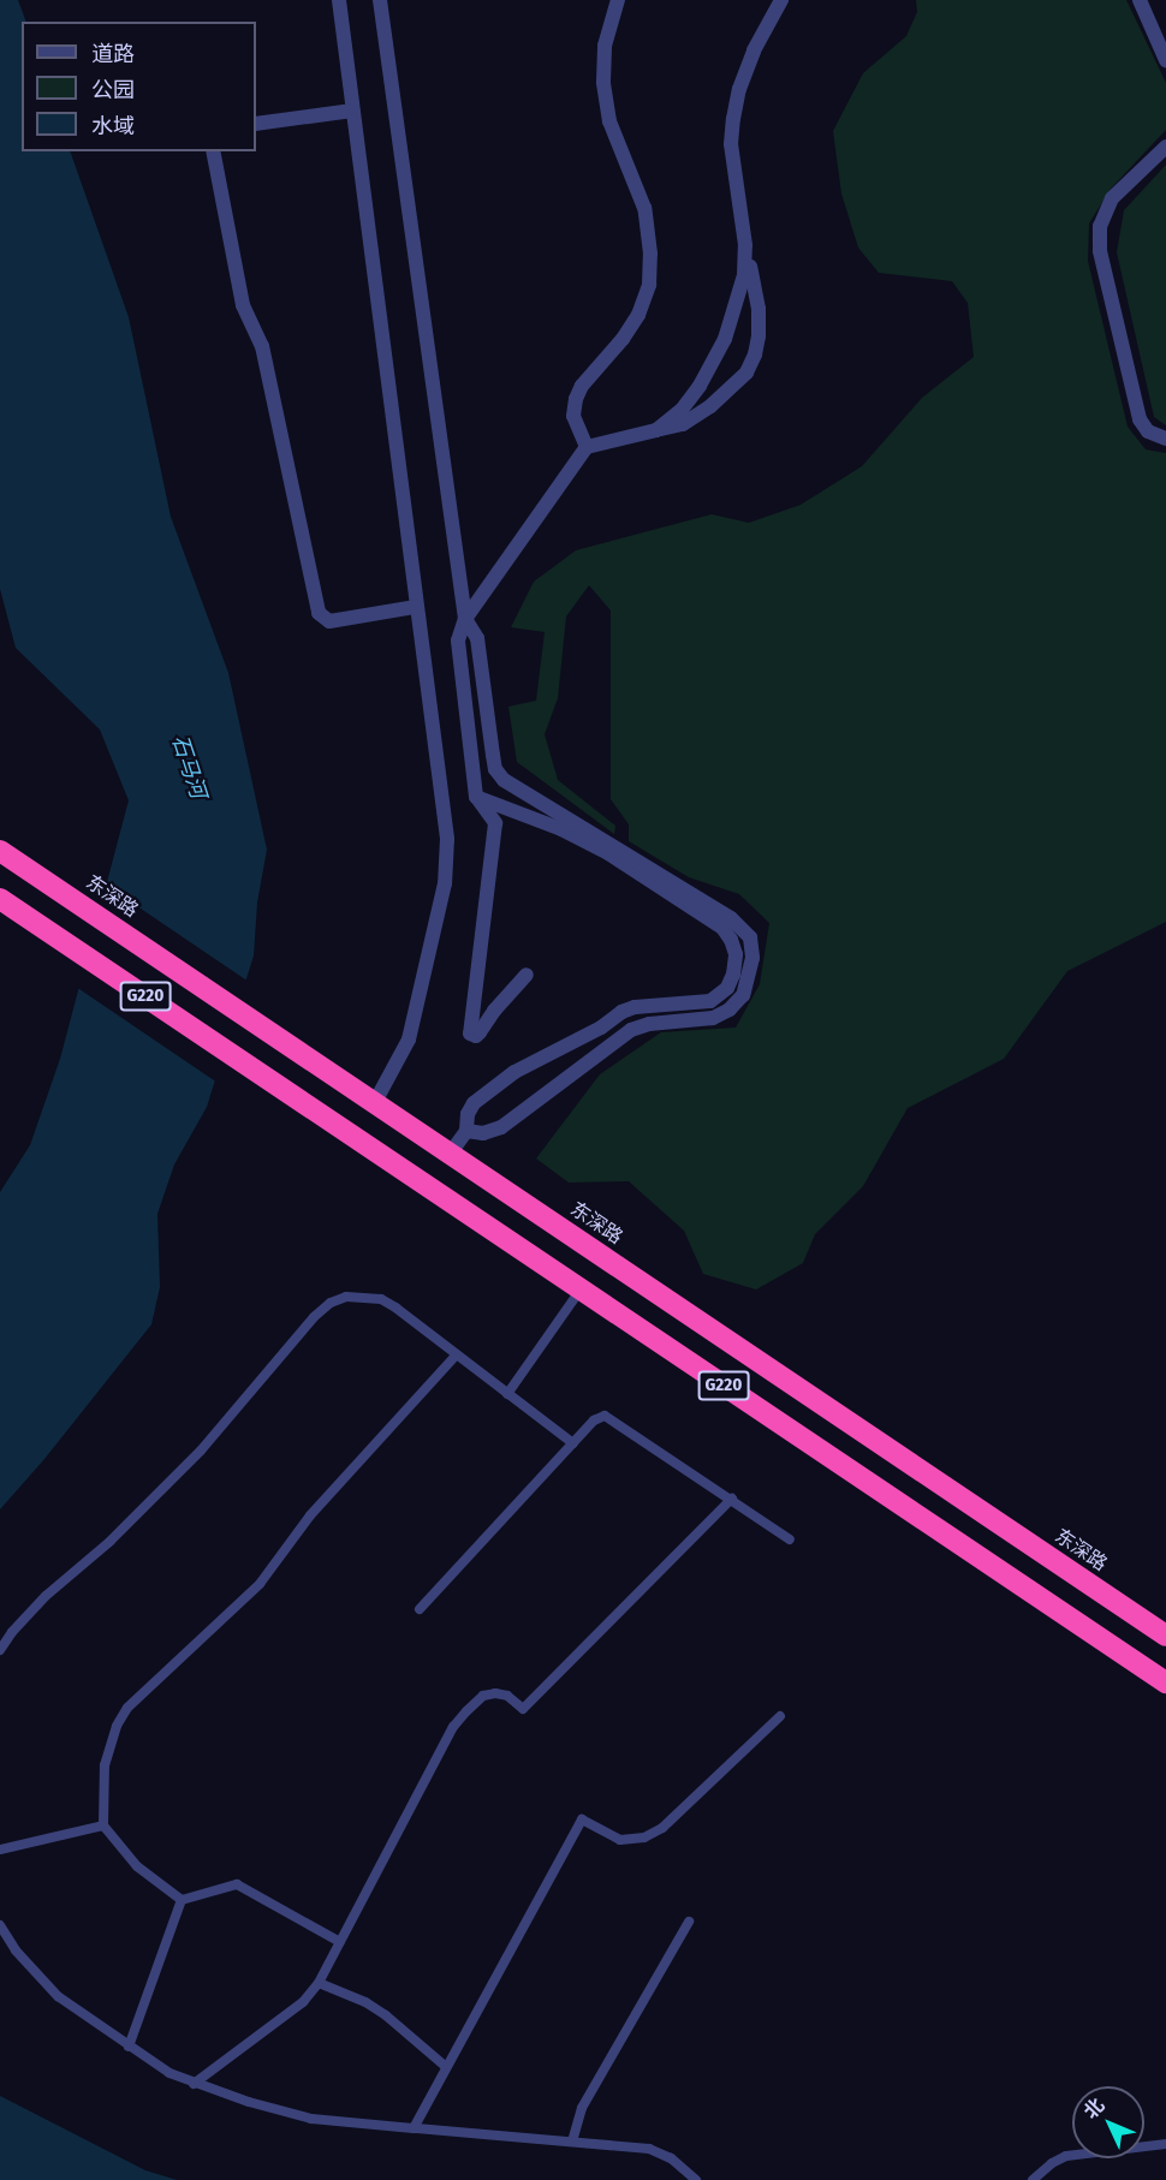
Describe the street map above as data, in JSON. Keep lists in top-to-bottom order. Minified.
{"streets":{"highway":["东深路","G220"]},"water":["石马河"],"legend":["道路","公园","水域"],"north":"top left"}
